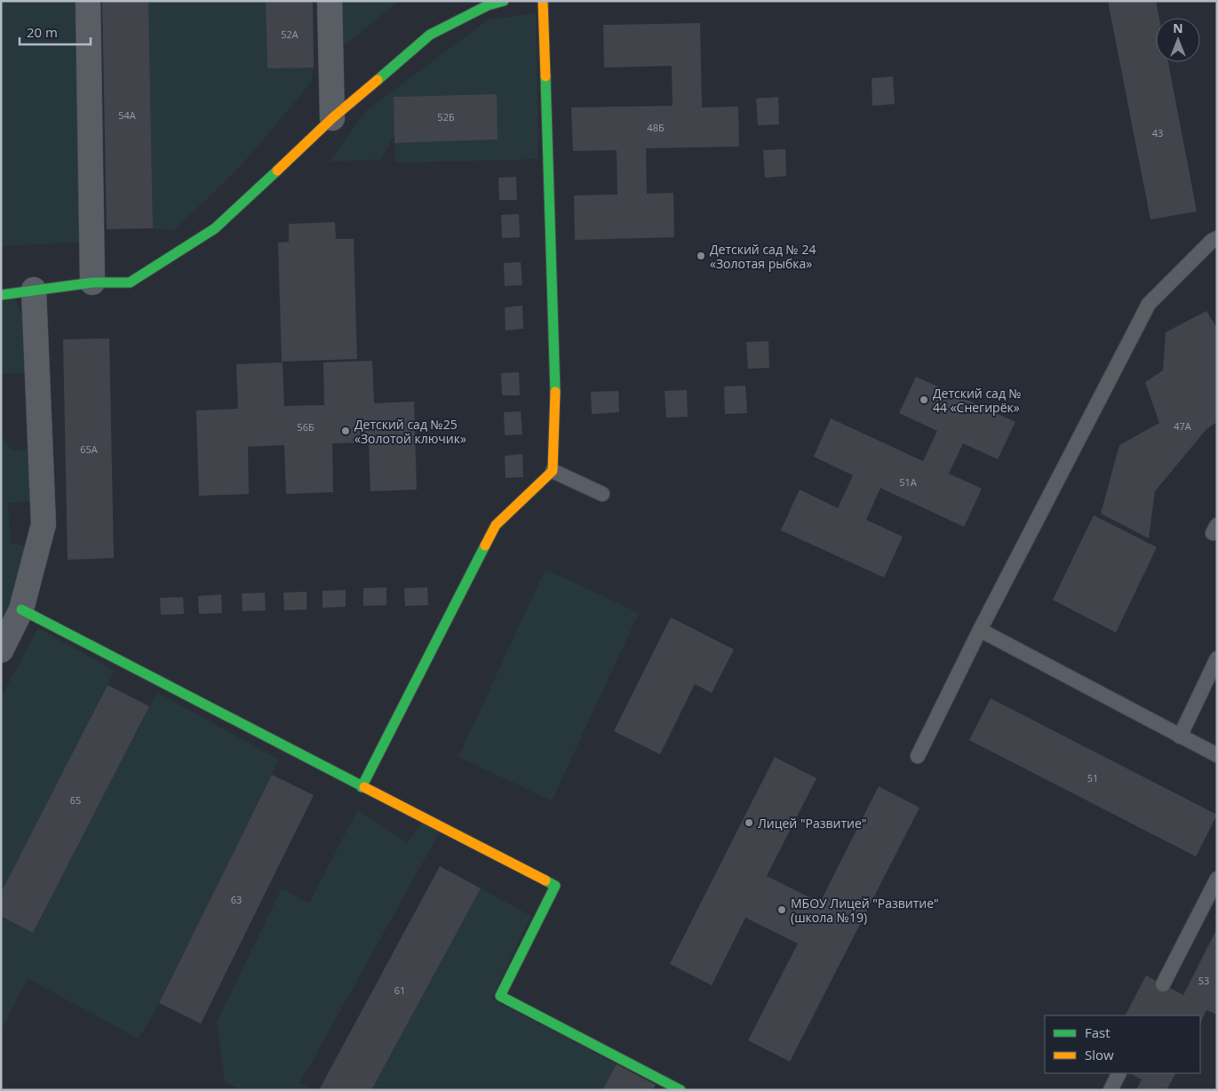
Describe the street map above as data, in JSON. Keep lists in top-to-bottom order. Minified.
{"places":["Детский сад № 24 «Золотая рыбка»","Детский сад № 44 «Снегирёк»","Детский сад №25 «Золотой ключик»","Лицей \"Развитие\"","МБОУ Лицей \"Развитие\" (школа №19)"],"house_numbers":["52А","54А","52Б","48Б","43","47А","56Б","65А","51А","51","65","63","53","61"],"legend":["Fast","Slow"],"scale_bar":"20 m","north":"top"}
